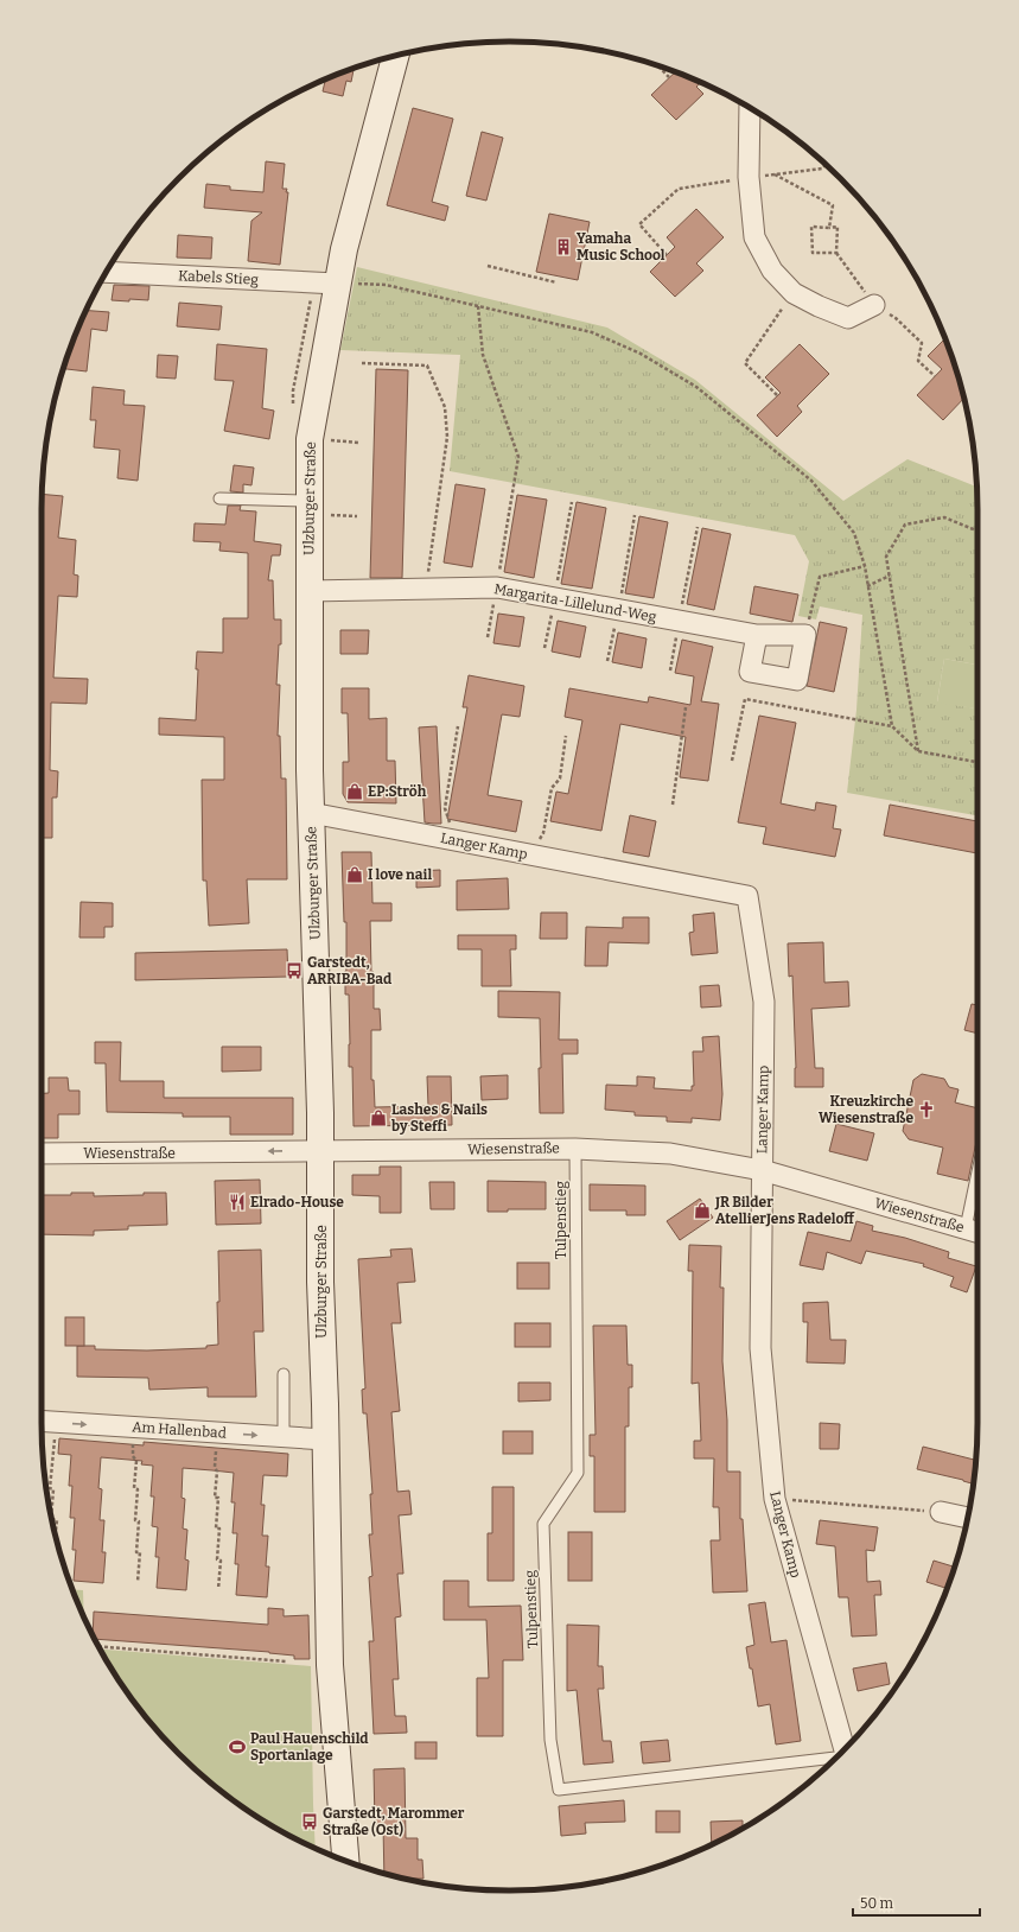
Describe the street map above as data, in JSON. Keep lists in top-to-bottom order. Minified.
{"streets":{"main road":["Ulzburger Straße"],"street":["Kabels Stieg","Margarita-Lillelund-Weg","Langer Kamp","Wiesenstraße","Am Hallenbad"],"lane":["Tulpenstieg"]},"crossings":[["Kabels Stieg","Ulzburger Straße"],["Ulzburger Straße","Margarita-Lillelund-Weg"],["Ulzburger Straße","Langer Kamp"],["Ulzburger Straße","Wiesenstraße"],["Ulzburger Straße","Am Hallenbad"],["Langer Kamp","Wiesenstraße"],["Wiesenstraße","Tulpenstieg"]],"one_way":["Am Hallenbad"],"places":{"building":["Yamaha Music School"],"shop":["EP:Ströh","I love nail","Lashes & Nails by Steffi","JR Bilder AtellierJens Radeloff"],"bus stop":["Garstedt, ARRIBA-Bad","Garstedt, Marommer Straße (Ost)"],"church":["Kreuzkirche Wiesenstraße"],"restaurant":["Elrado-House"],"sports":["Paul Hauenschild Sportanlage"]},"scale_bar":"50 m"}
